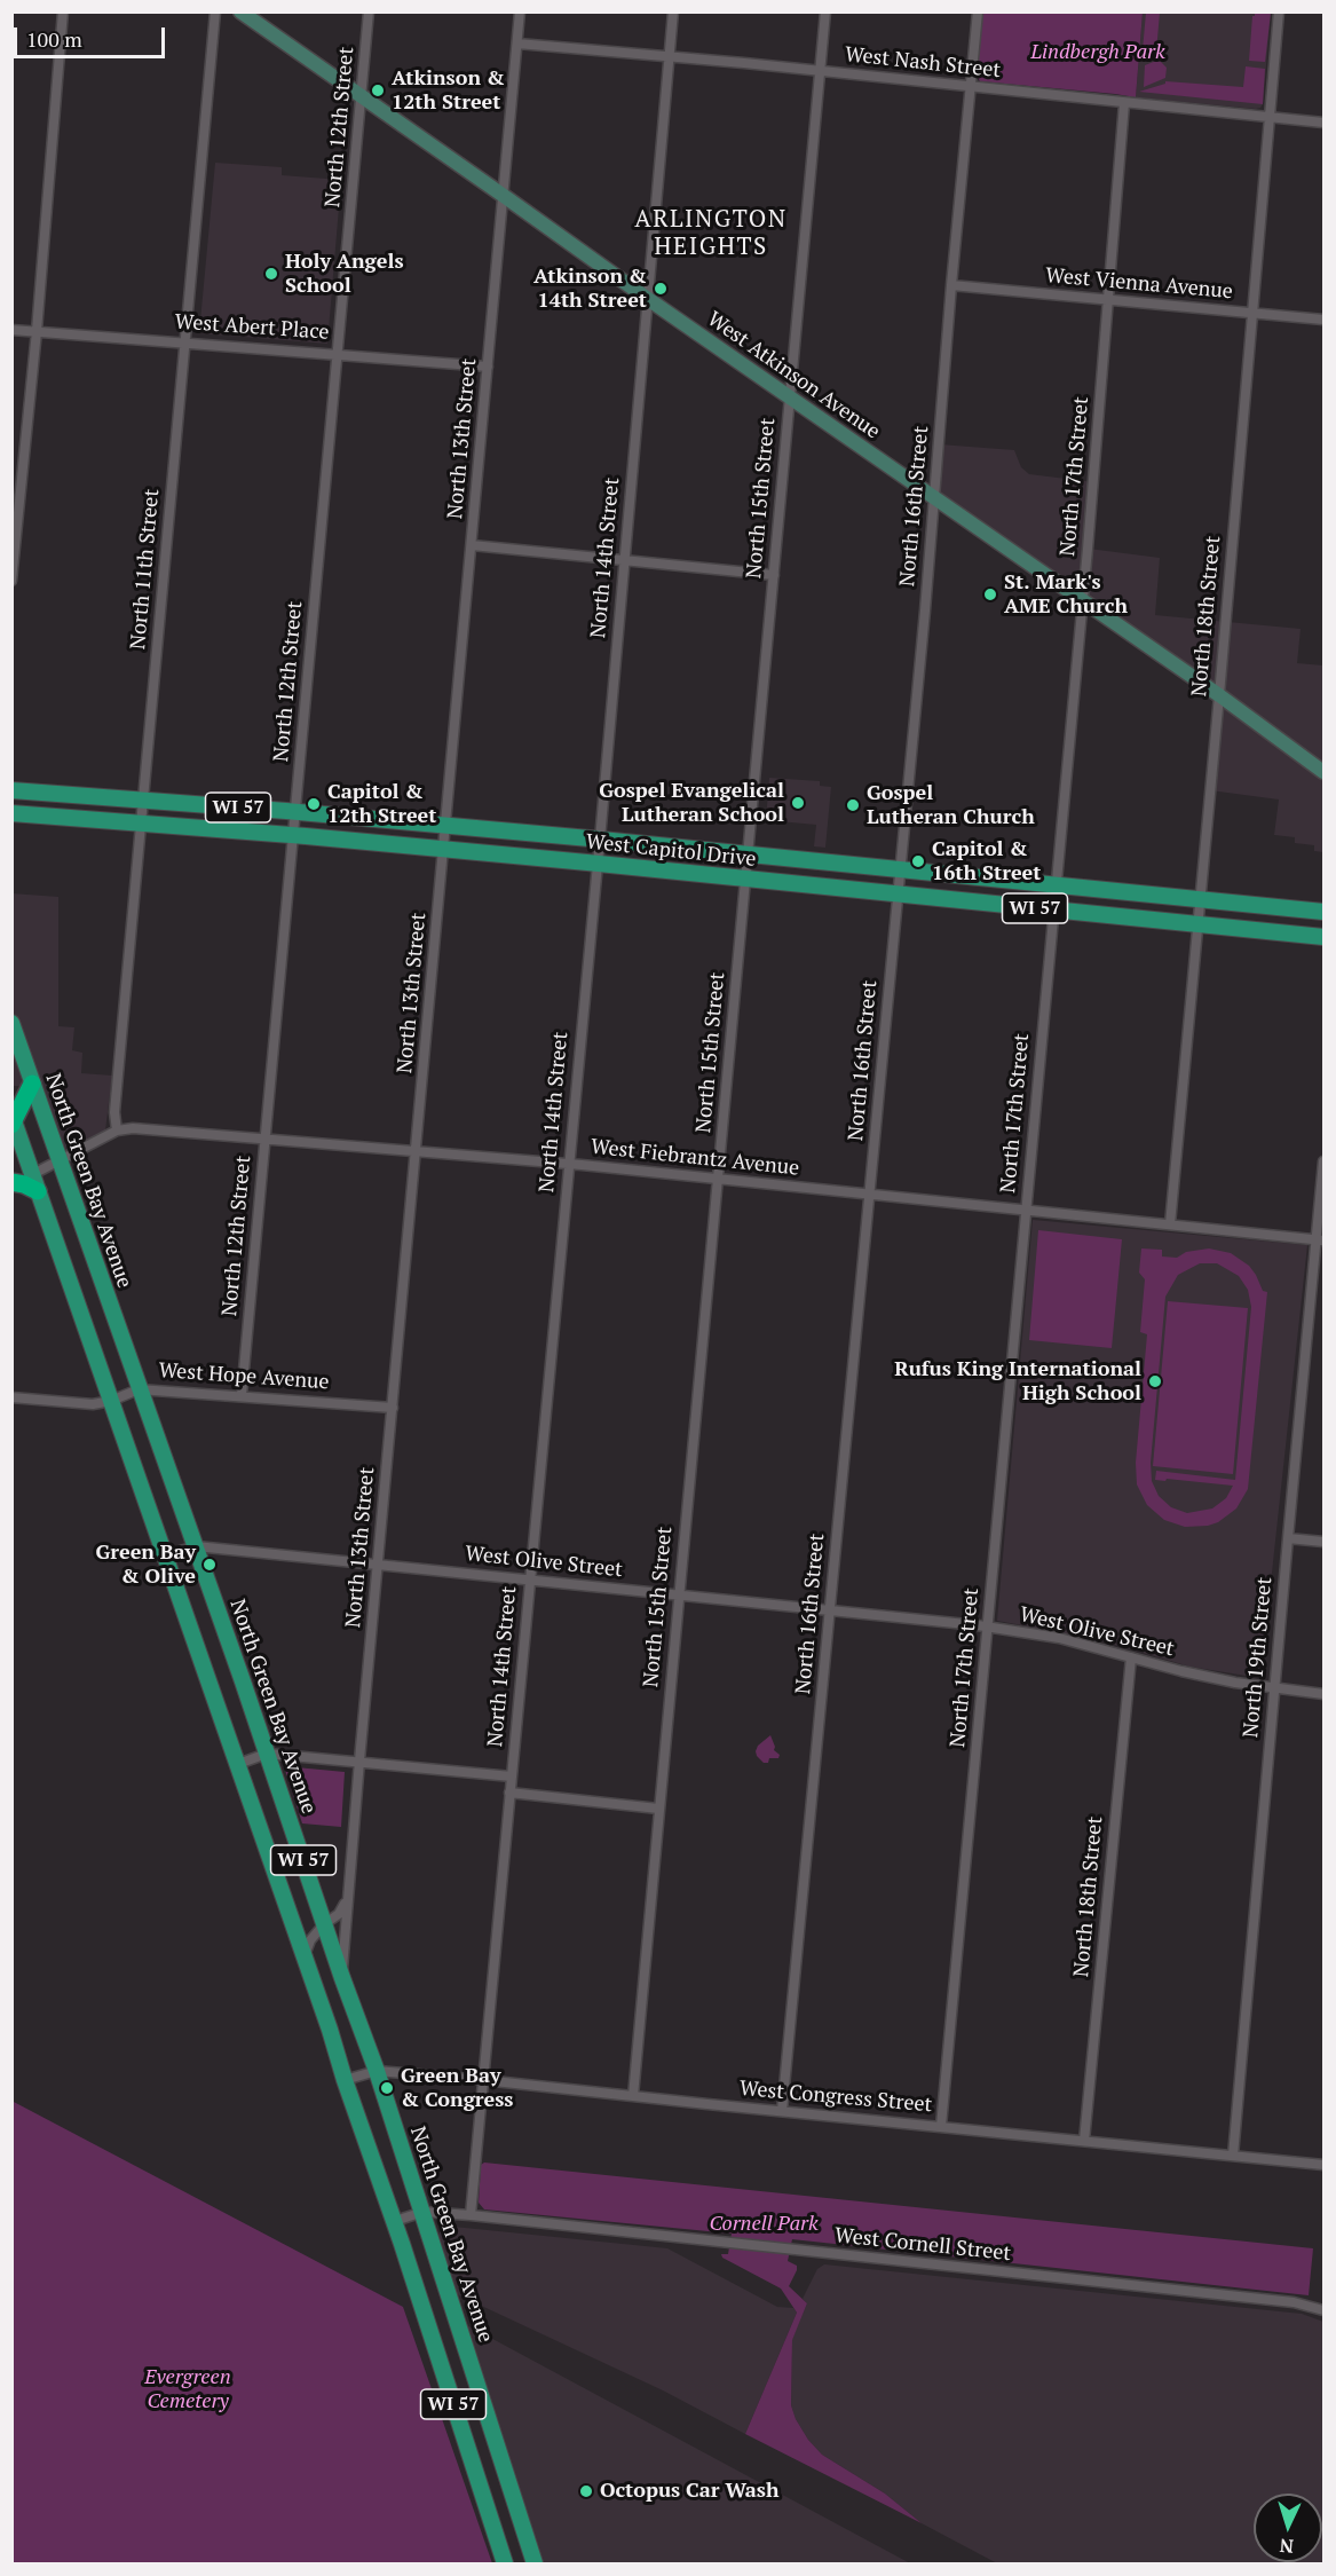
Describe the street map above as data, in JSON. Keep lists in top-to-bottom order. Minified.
{"streets":{"main road":["WI 57","West Capitol Drive","North Green Bay Avenue"],"street":["West Nash Street","North 12th Street","West Vienna Avenue","West Abert Place","West Atkinson Avenue","North 13th Street","North 17th Street","North 15th Street","North 16th Street","North 14th Street","North 11th Street","North 18th Street","West Fiebrantz Avenue","West Hope Avenue","West Olive Street","North 19th Street","West Congress Street","West Cornell Street"]},"crossings":[["West Nash Street","North 13th Street"],["West Nash Street","North 17th Street"],["West Nash Street","North 15th Street"],["West Nash Street","North 16th Street"],["West Nash Street","North 14th Street"],["West Nash Street","North 18th Street"],["North 12th Street","West Abert Place"],["North 12th Street","West Atkinson Avenue"],["North 12th Street","West Capitol Drive"],["North 12th Street","West Fiebrantz Avenue"],["North 12th Street","West Hope Avenue"],["West Vienna Avenue","North 17th Street"],["West Vienna Avenue","North 16th Street"],["West Vienna Avenue","North 18th Street"],["West Abert Place","North 13th Street"],["West Abert Place","North 11th Street"],["West Atkinson Avenue","North 13th Street"],["West Atkinson Avenue","North 17th Street"],["West Atkinson Avenue","North 15th Street"],["West Atkinson Avenue","North 16th Street"],["West Atkinson Avenue","North 14th Street"],["West Atkinson Avenue","North 18th Street"],["North 13th Street","West Capitol Drive"],["North 13th Street","West Fiebrantz Avenue"],["North 13th Street","North Green Bay Avenue"],["North 13th Street","West Hope Avenue"],["North 13th Street","West Olive Street"],["North 17th Street","West Capitol Drive"],["North 17th Street","West Fiebrantz Avenue"],["North 17th Street","West Olive Street"],["North 17th Street","West Congress Street"],["North 15th Street","West Capitol Drive"],["North 15th Street","West Fiebrantz Avenue"],["North 15th Street","West Olive Street"],["North 15th Street","West Congress Street"],["North 16th Street","West Capitol Drive"],["North 16th Street","West Fiebrantz Avenue"],["North 16th Street","West Olive Street"],["North 16th Street","West Congress Street"],["North 14th Street","West Capitol Drive"],["North 14th Street","West Fiebrantz Avenue"],["North 14th Street","West Olive Street"],["North 14th Street","West Congress Street"],["North 14th Street","West Cornell Street"],["North 11th Street","West Capitol Drive"],["North 11th Street","West Fiebrantz Avenue"],["North 18th Street","West Capitol Drive"],["North 18th Street","West Fiebrantz Avenue"],["North 18th Street","West Olive Street"],["North 18th Street","West Congress Street"],["WI 57","West Fiebrantz Avenue"],["WI 57","West Hope Avenue"],["WI 57","West Olive Street"],["WI 57","West Congress Street"],["WI 57","West Cornell Street"],["West Fiebrantz Avenue","North Green Bay Avenue"],["West Fiebrantz Avenue","North 19th Street"],["North Green Bay Avenue","West Hope Avenue"],["North Green Bay Avenue","West Olive Street"],["North Green Bay Avenue","West Congress Street"],["North Green Bay Avenue","West Cornell Street"],["West Olive Street","North 19th Street"],["North 19th Street","West Congress Street"]],"districts":["ARLINGTON HEIGHTS"],"parks":["Lindbergh Park","Cornell Park","Evergreen Cemetery"],"places":["Atkinson & 12th Street","Holy Angels School","Atkinson & 14th Street","St. Mark's AME Church","Gospel Evangelical Lutheran School","Capitol & 12th Street","Gospel Lutheran Church","Capitol & 16th Street","Rufus King International High School","Green Bay & Olive","Green Bay & Congress","Octopus Car Wash"],"scale_bar":"100 m","north":"bottom"}
